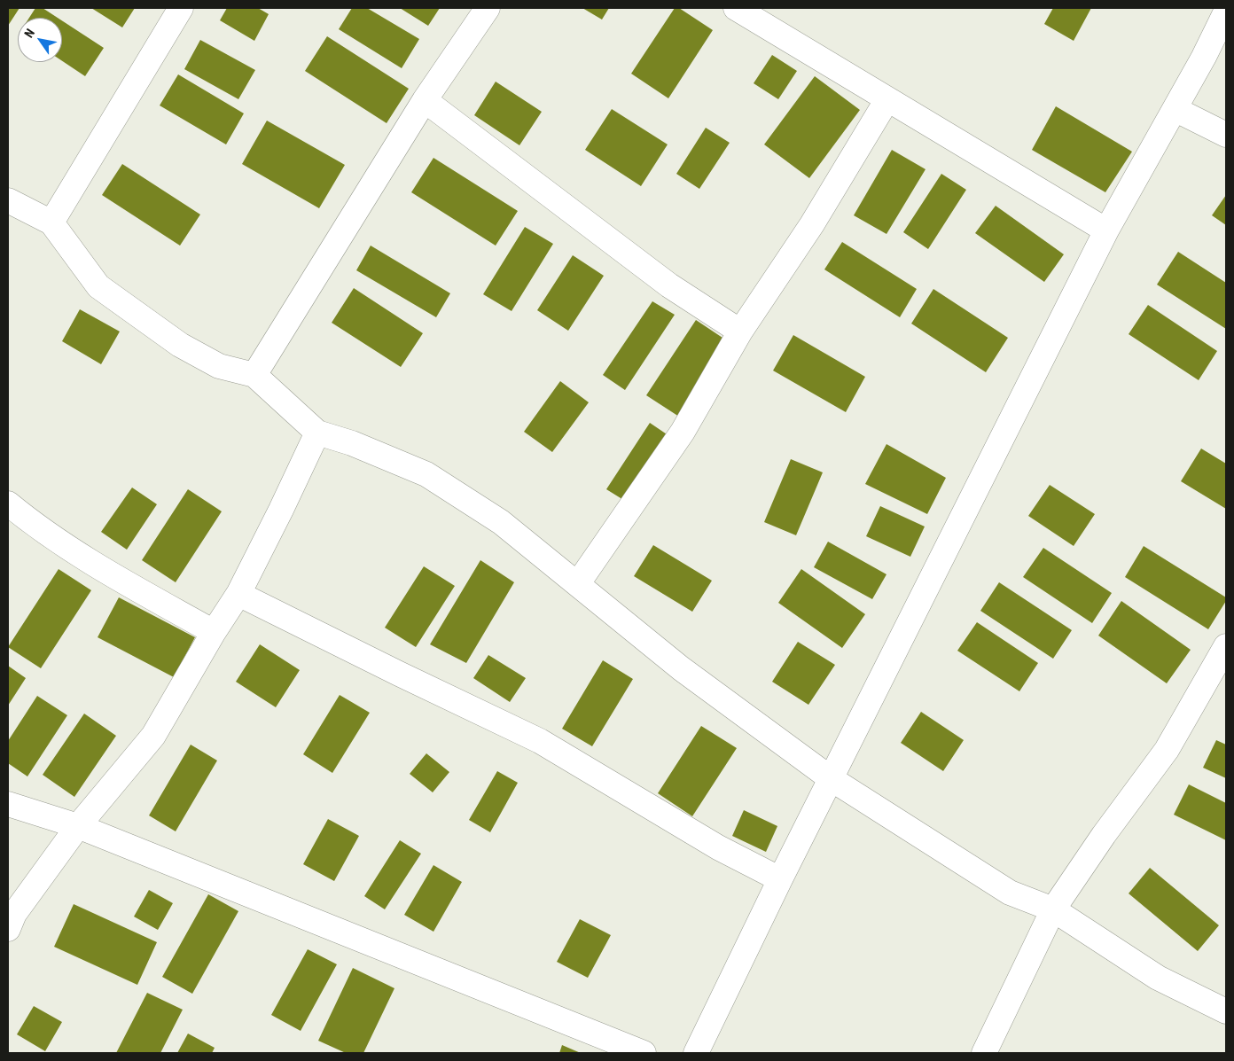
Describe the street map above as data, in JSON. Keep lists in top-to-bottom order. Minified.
{"north":"top left"}
